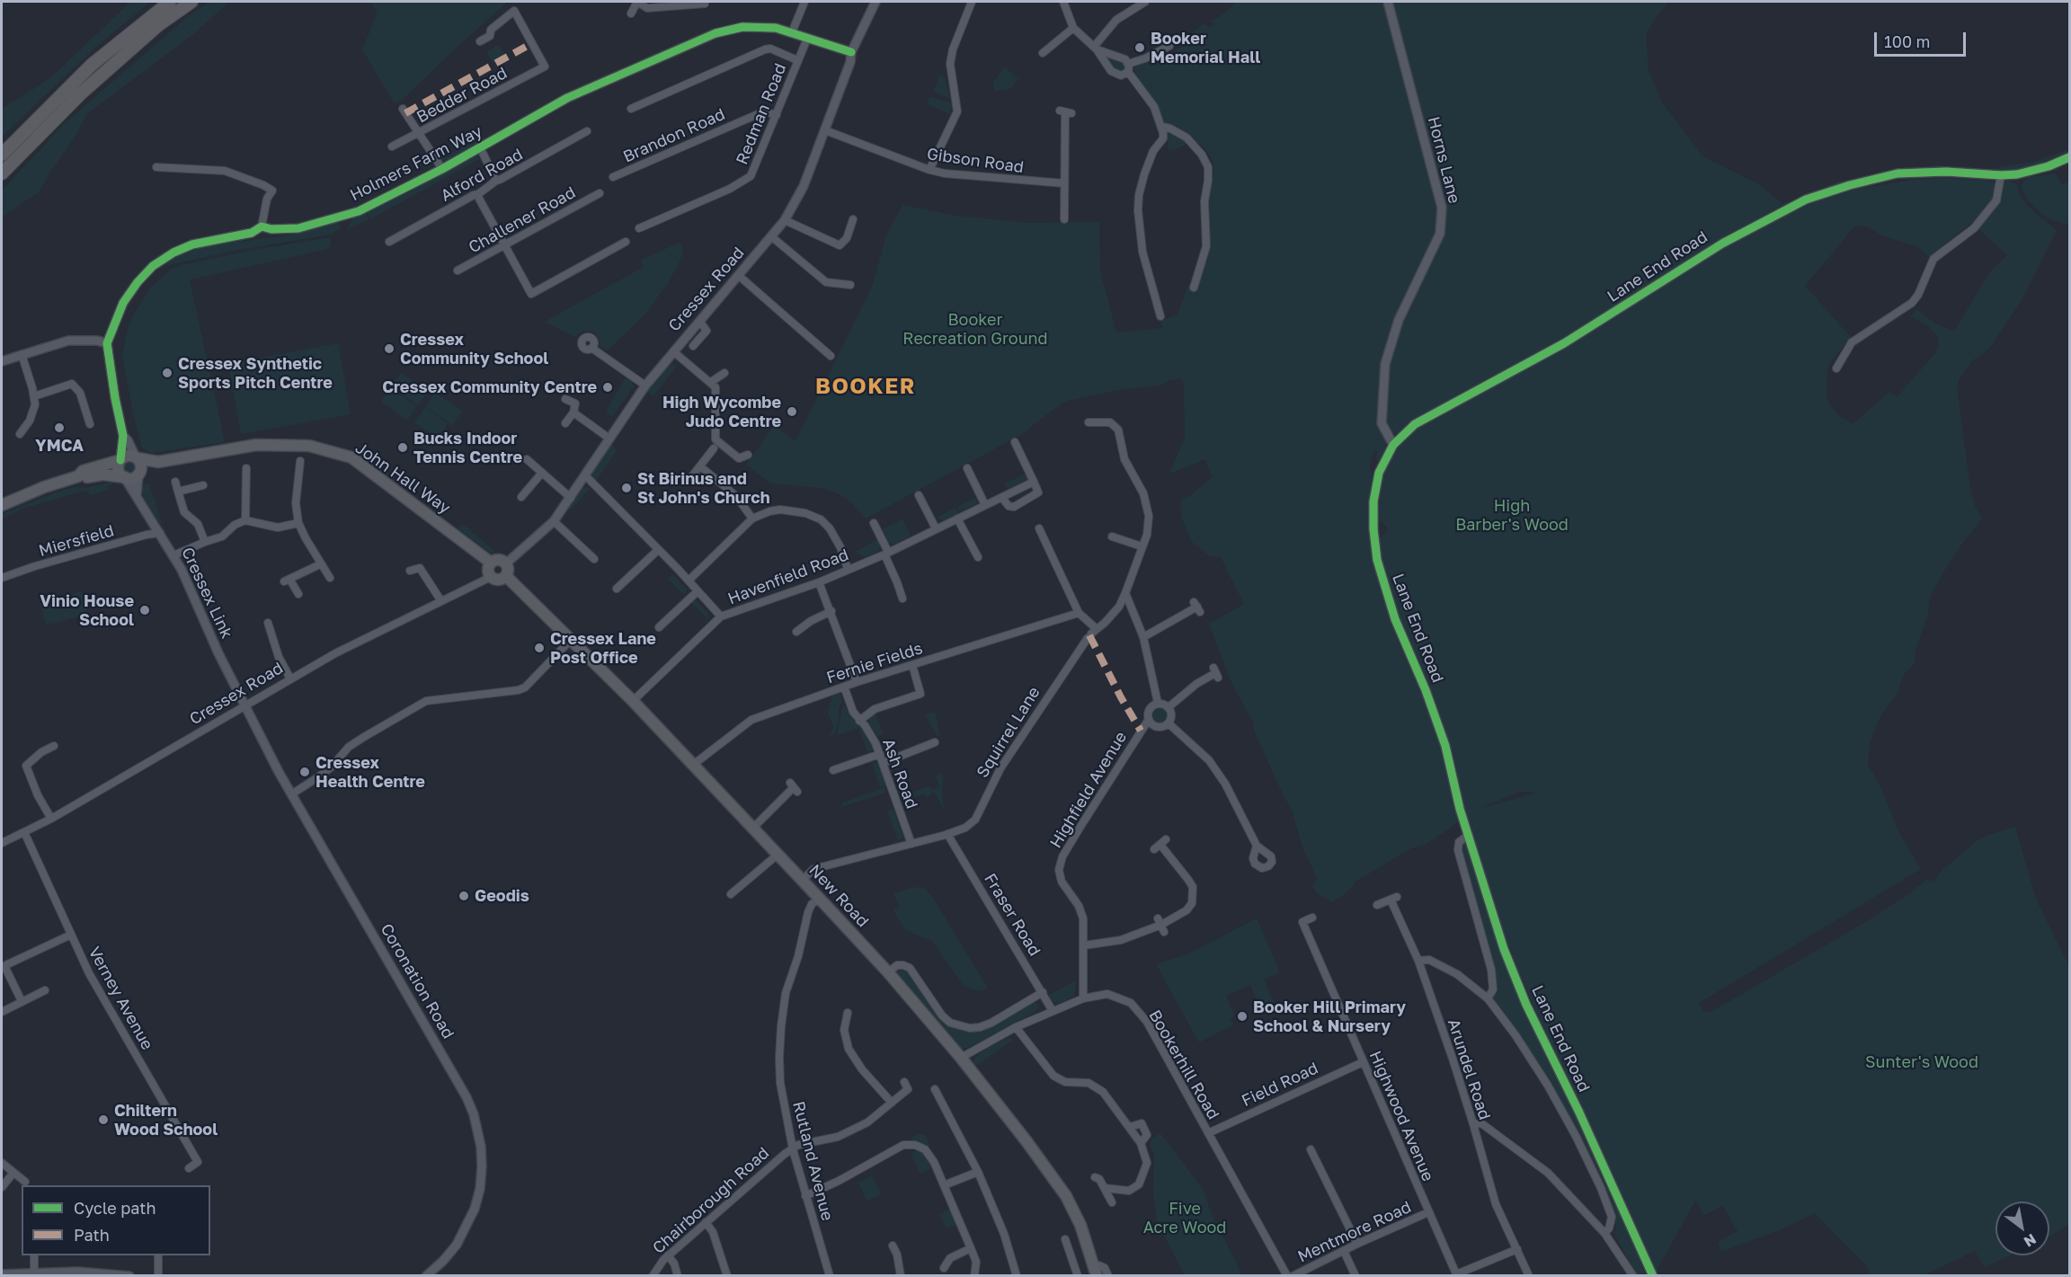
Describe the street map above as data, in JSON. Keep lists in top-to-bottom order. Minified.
{"streets":{"highway":["John Hall Way","New Road"],"street":["Bedder Road","Redman Road","Brandon Road","Horns Lane","Gibson Road","Holmers Farm Way","Alford Road","Challener Road","Lane End Road","Cressex Road","Miersfield","Havenfield Road","Cressex Link","Fernie Fields","Squirrel Lane","Ash Road","Highfield Avenue","Fraser Road","Coronation Road","Verney Avenue","Bookerhill Road","Arundel Road","Field Road","Highwood Avenue","Rutland Avenue","Chairborough Road","Mentmore Road"]},"crossings":[["Redman Road","Brandon Road"],["Redman Road","Holmers Farm Way"],["Horns Lane","Lane End Road"],["Gibson Road","Cressex Road"],["Holmers Farm Way","Cressex Road"],["Cressex Road","John Hall Way"],["Cressex Road","Cressex Link"],["Cressex Road","New Road"],["Cressex Road","Coronation Road"],["Cressex Road","Verney Avenue"],["John Hall Way","Cressex Link"],["John Hall Way","New Road"],["Miersfield","Cressex Link"],["Havenfield Road","New Road"],["Cressex Link","Coronation Road"],["Fernie Fields","Ash Road"],["Fernie Fields","New Road"],["Squirrel Lane","Ash Road"],["Squirrel Lane","New Road"],["Squirrel Lane","Fraser Road"],["Highfield Avenue","Bookerhill Road"],["New Road","Bookerhill Road"],["New Road","Rutland Avenue"],["Fraser Road","Bookerhill Road"],["Bookerhill Road","Field Road"],["Field Road","Highwood Avenue"],["Highwood Avenue","Mentmore Road"],["Rutland Avenue","Chairborough Road"]],"districts":["BOOKER"],"parks":["Booker Recreation Ground","High Barber's Wood","Sunter's Wood","Five Acre Wood"],"places":["Booker Memorial Hall","Cressex Community School","Cressex Synthetic Sports Pitch Centre","Cressex Community Centre","High Wycombe Judo Centre","YMCA","Bucks Indoor Tennis Centre","St Birinus and St John's Church","Vinio House School","Cressex Lane Post Office","Cressex Health Centre","Geodis","Booker Hill Primary School & Nursery","Chiltern Wood School"],"legend":["Cycle path","Path"],"scale_bar":"100 m","north":"bottom right"}
